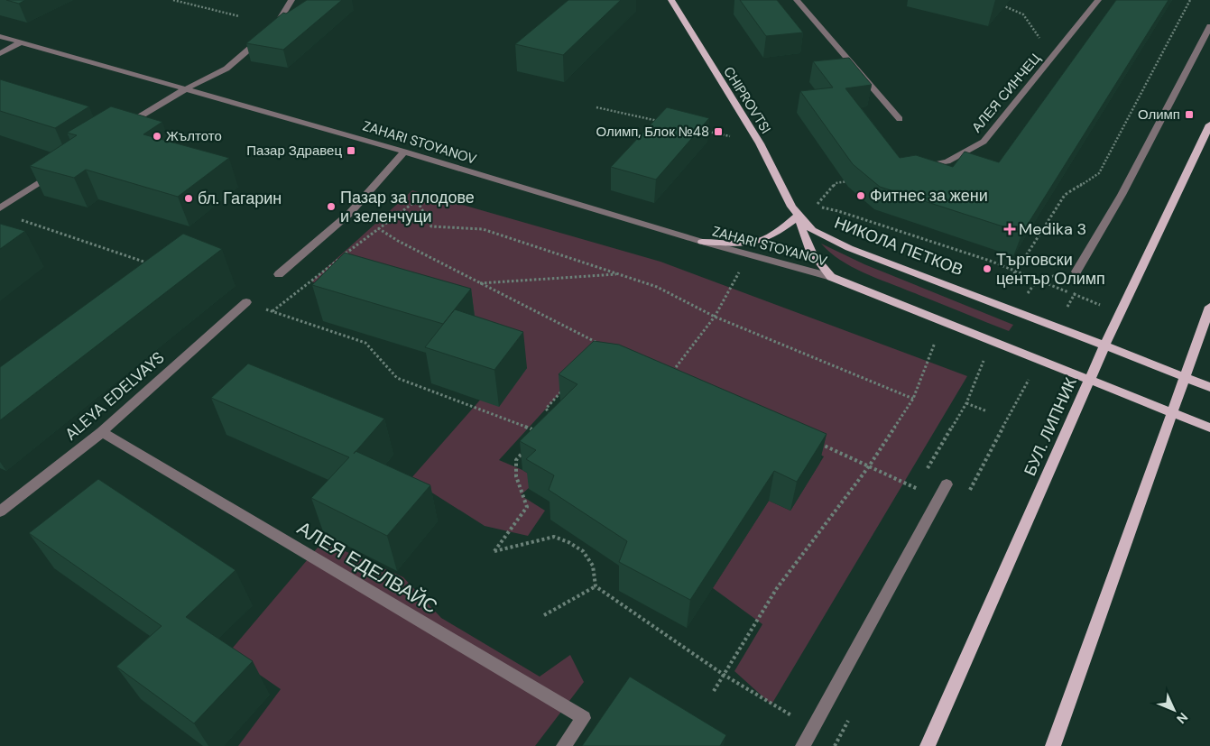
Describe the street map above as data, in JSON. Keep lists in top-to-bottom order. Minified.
{"streets":{"main road":["CHIPROVTSI","НИКОЛА ПЕТКОВ","БУЛ. ЛИПНИК"],"street":["АЛЕЯ СИНЧЕЦ","ZAHARI STOYANOV","ALEYA EDELVAYS","АЛЕЯ ЕДЕЛВАЙС"]},"crossings":[["CHIPROVTSI","НИКОЛА ПЕТКОВ"],["НИКОЛА ПЕТКОВ","БУЛ. ЛИПНИК"],["ALEYA EDELVAYS","АЛЕЯ ЕДЕЛВАЙС"]],"places":{"transit":["Олимп","Олимп, Блок №48","Пазар Здравец"],"other":["Жълтото","Фитнес за жени","бл. Гагарин","Пазар за плодове и зеленчуци","Търговски център Олимп"],"health":["Medika 3"]},"north":"bottom right"}
